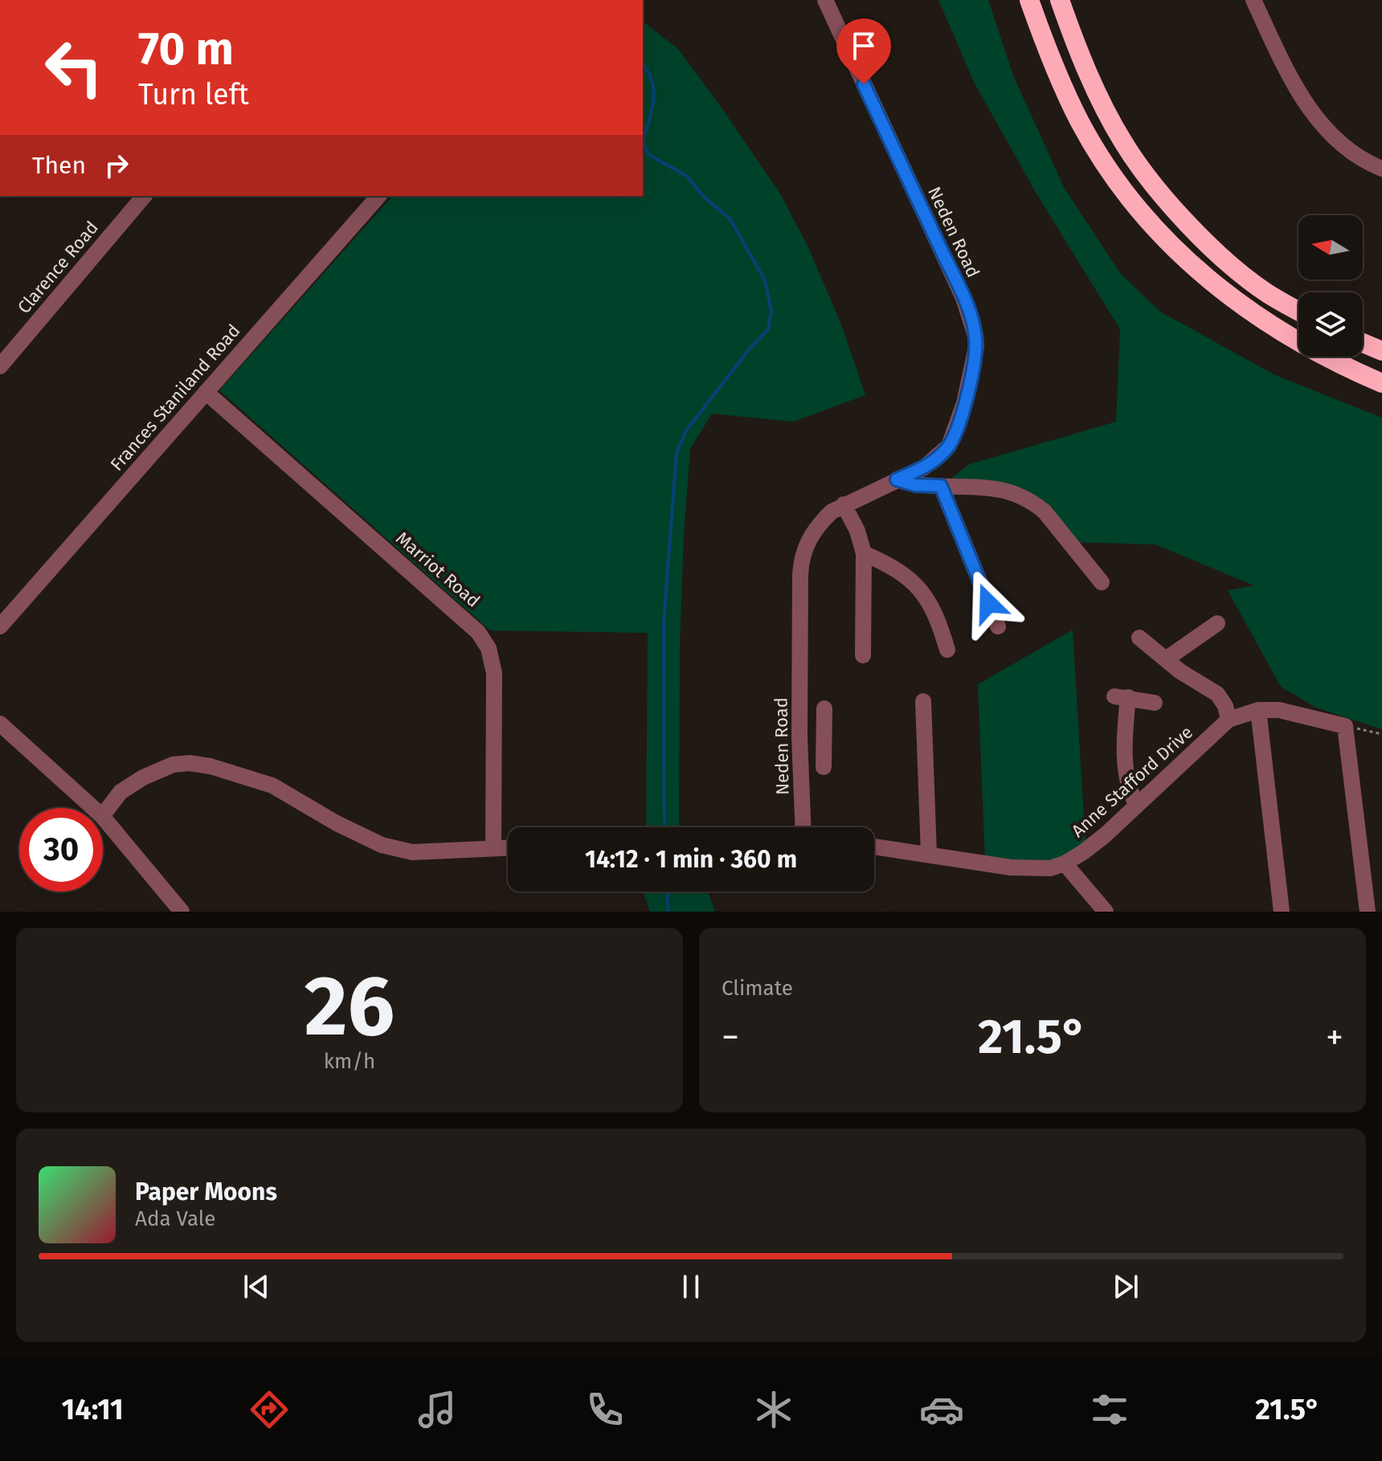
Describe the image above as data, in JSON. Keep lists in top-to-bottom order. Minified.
{"streets":{"street":["Neden Road","Clarence Road","Frances Staniland Road","Marriot Road","Anne Stafford Drive"]},"crossings":[["Frances Staniland Road","Marriot Road"]],"north":"left","page":{"turn":["70 m","Turn left"],"then":"Then","limit":"30","trip":"14:12 · 1 min · 360 m","tile":[["26","km/h"],"Climate"],"heat":["−","21.5°","+"],"song":["Paper Moons","Ada Vale"],"tabs":["14:11","21.5°"]}}
